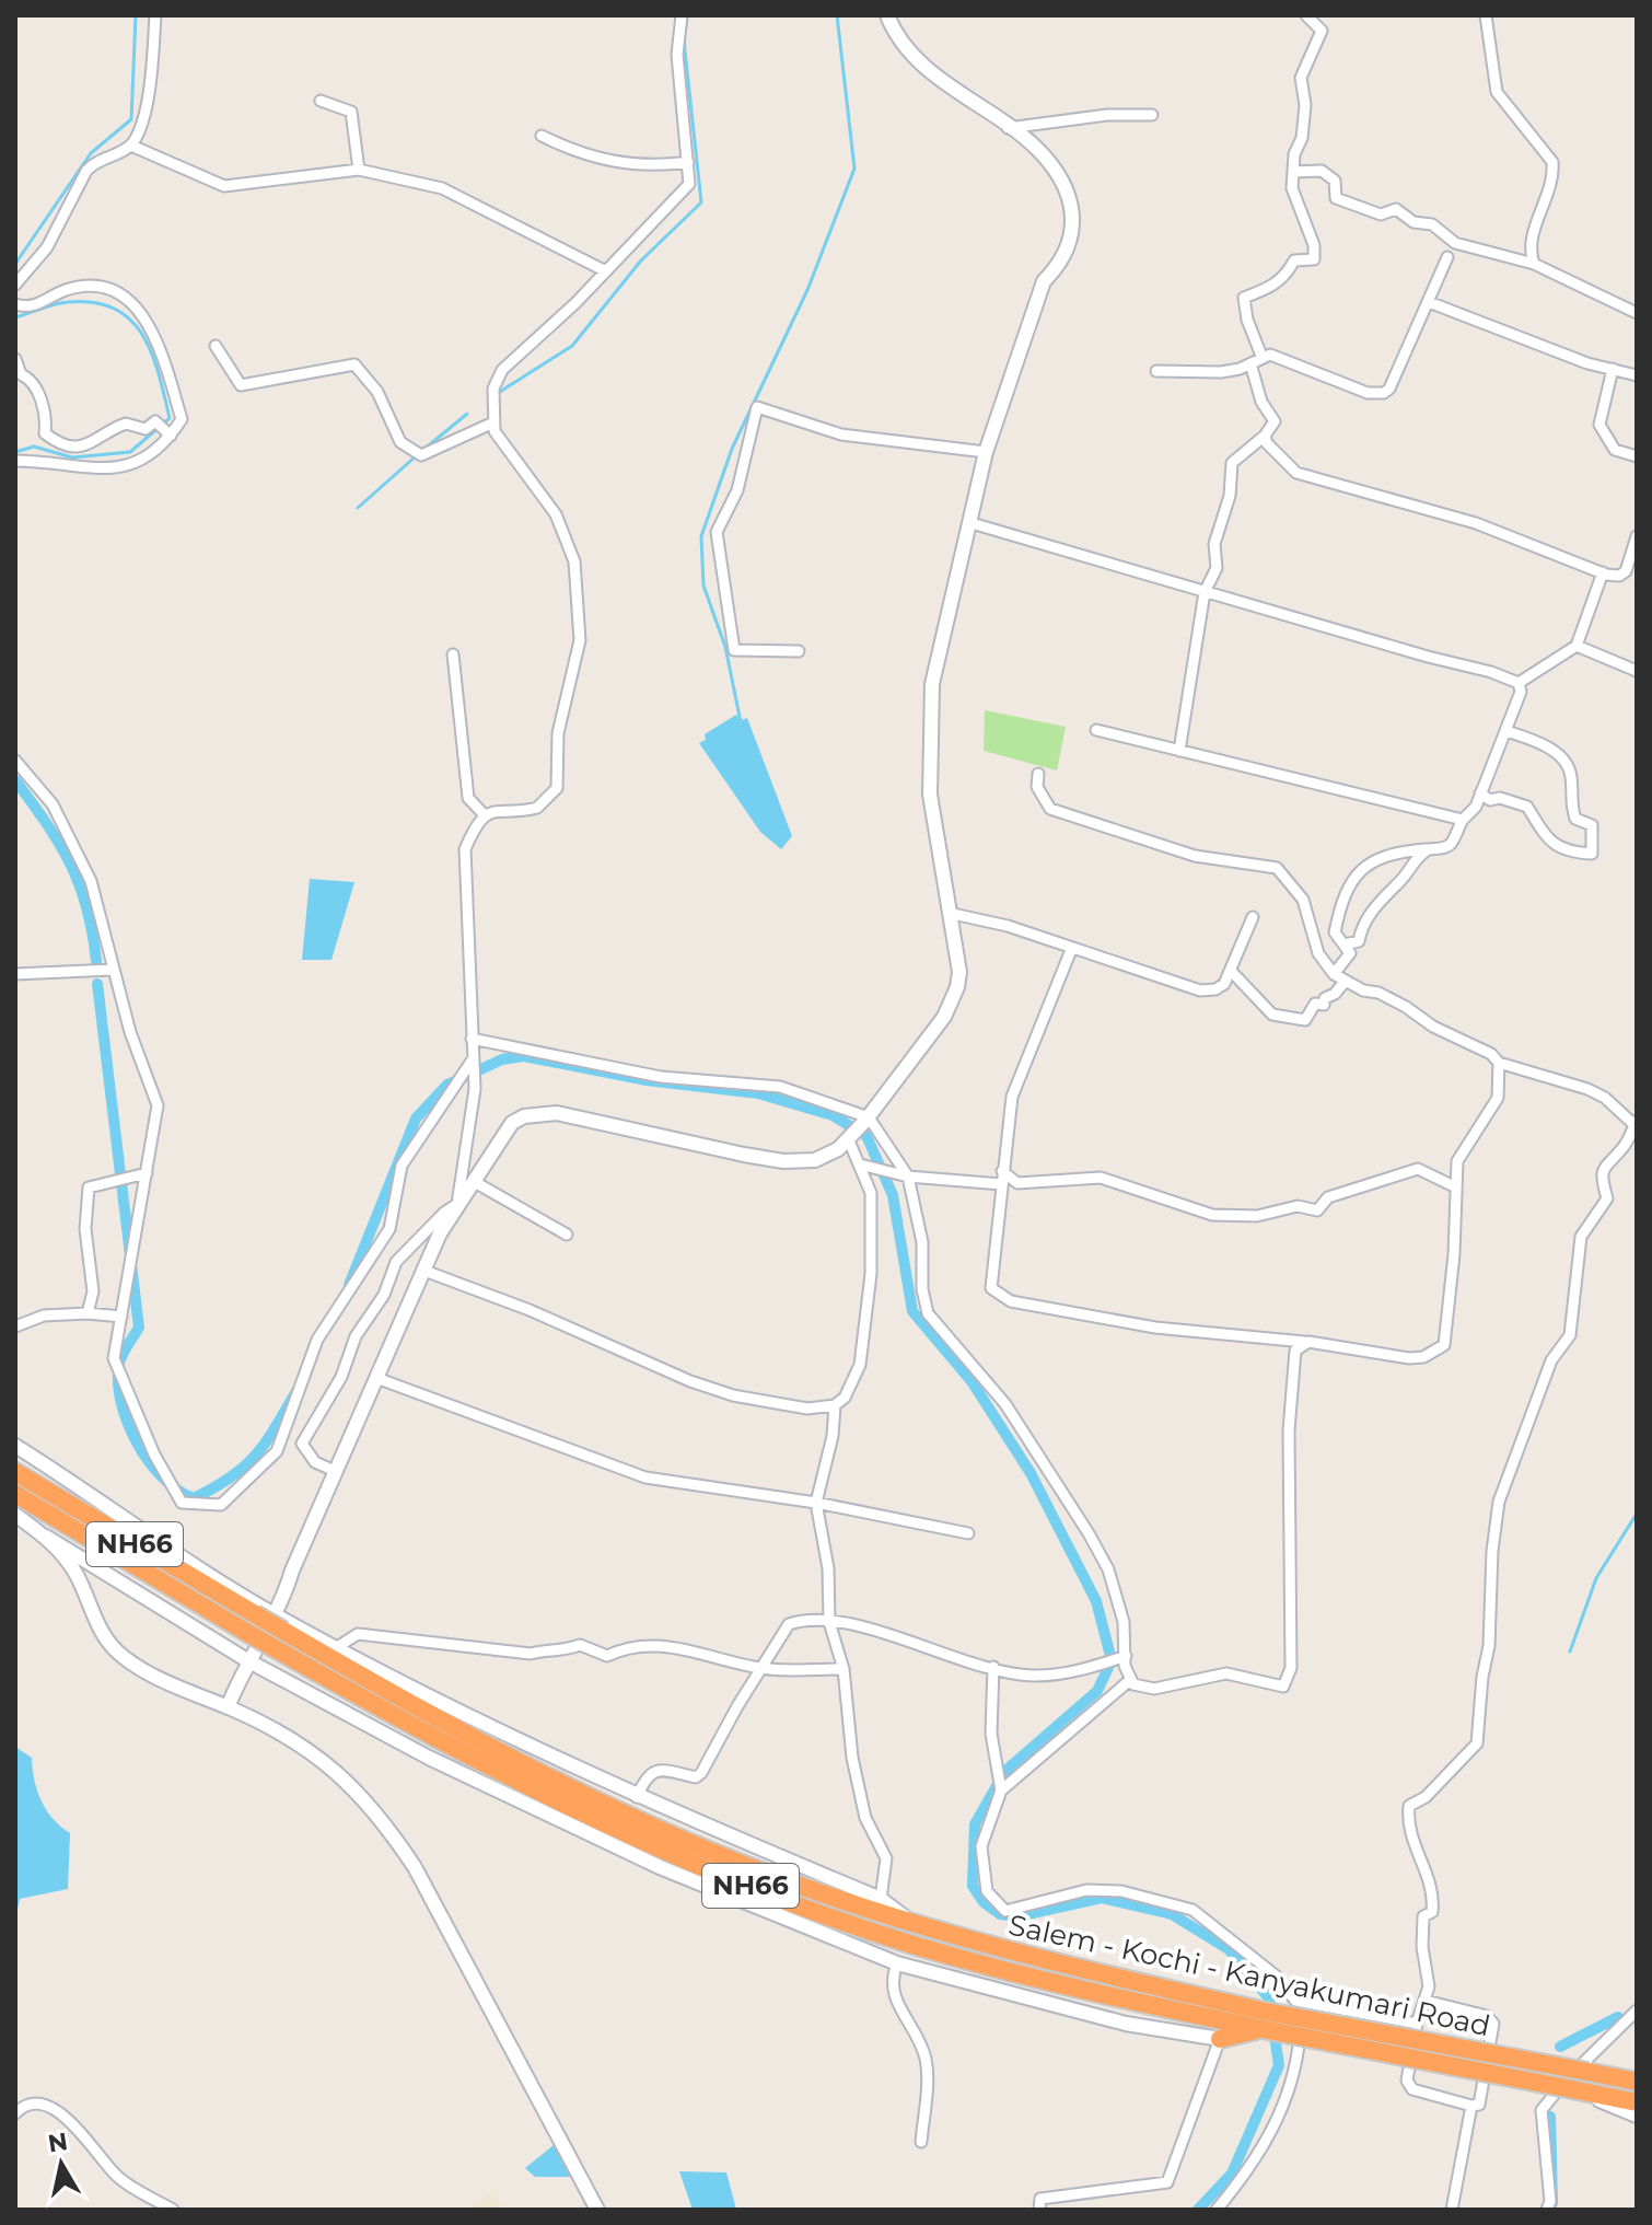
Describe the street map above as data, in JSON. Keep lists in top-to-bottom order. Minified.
{"streets":{"highway":["NH66","Salem - Kochi - Kanyakumari Road"]},"north":"top"}
